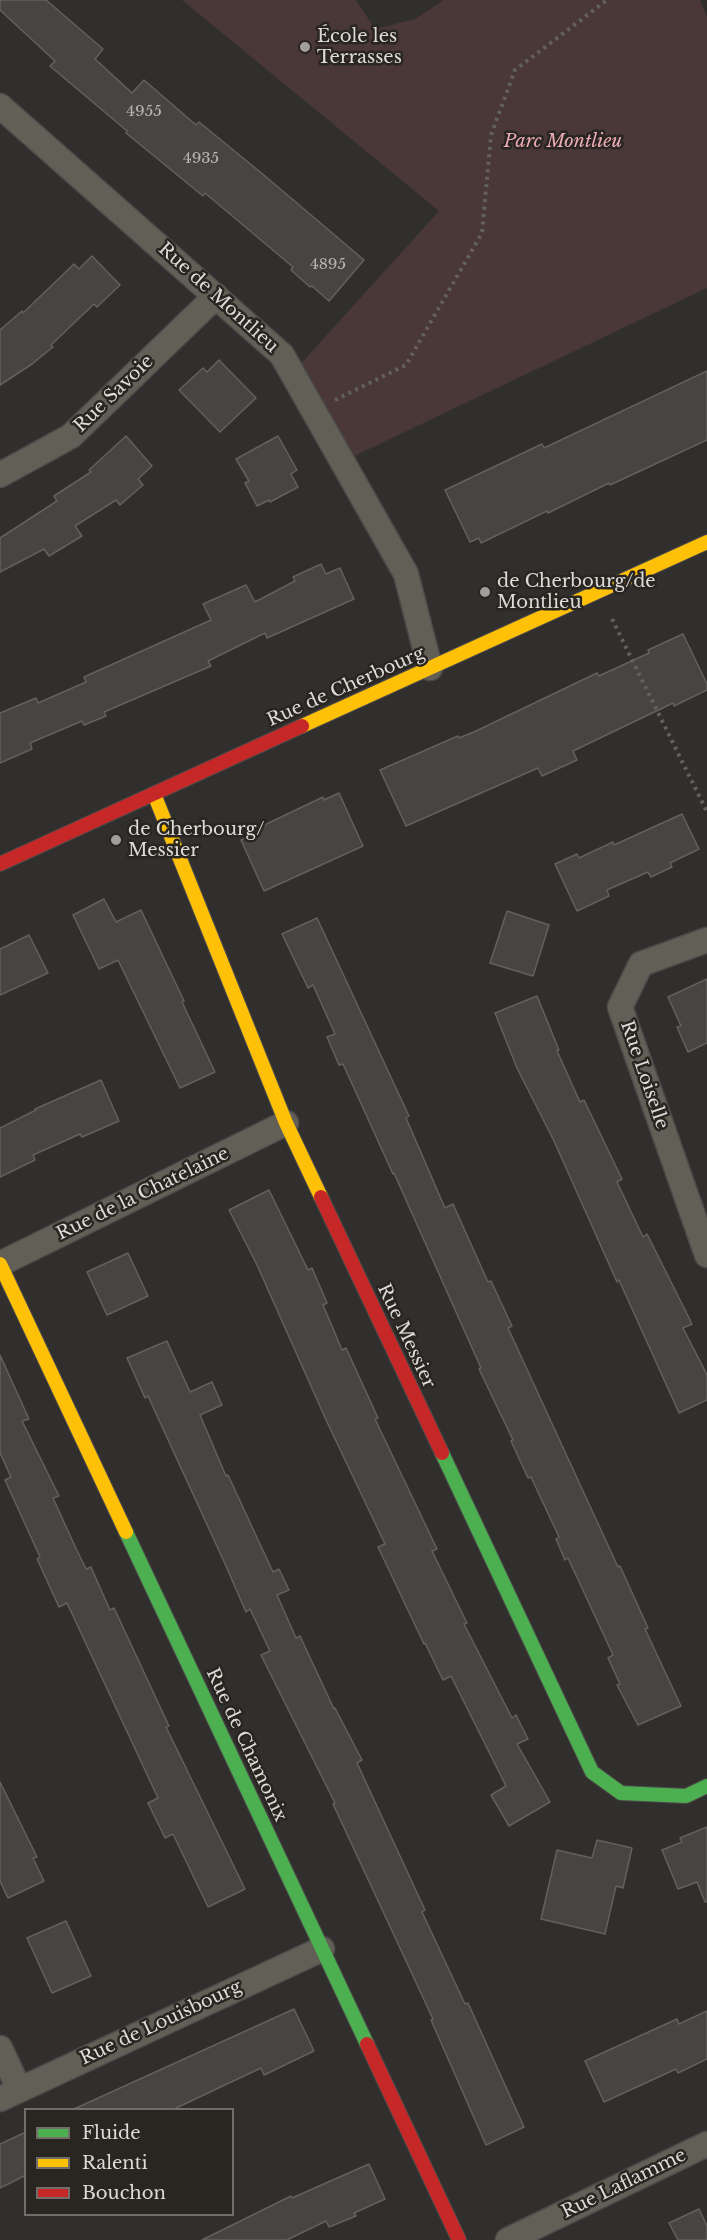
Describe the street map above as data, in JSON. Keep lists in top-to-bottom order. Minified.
{"streets":{"street":["Rue de Montlieu","Rue Savoie","Rue de Cherbourg","Rue Loiselle","Rue de la Chatelaine","Rue Messier","Rue de Chamonix","Rue de Louisbourg","Rue Laflamme"]},"crossings":[["Rue de Montlieu","Rue Savoie"],["Rue de Montlieu","Rue de Cherbourg"],["Rue de Cherbourg","Rue Messier"],["Rue de la Chatelaine","Rue Messier"],["Rue de la Chatelaine","Rue de Chamonix"],["Rue de Chamonix","Rue de Louisbourg"]],"parks":["Parc Montlieu"],"places":["École les Terrasses","de Cherbourg/de Montlieu","de Cherbourg/ Messier"],"house_numbers":["4955","4935","4895"],"legend":["Fluide","Ralenti","Bouchon"]}
